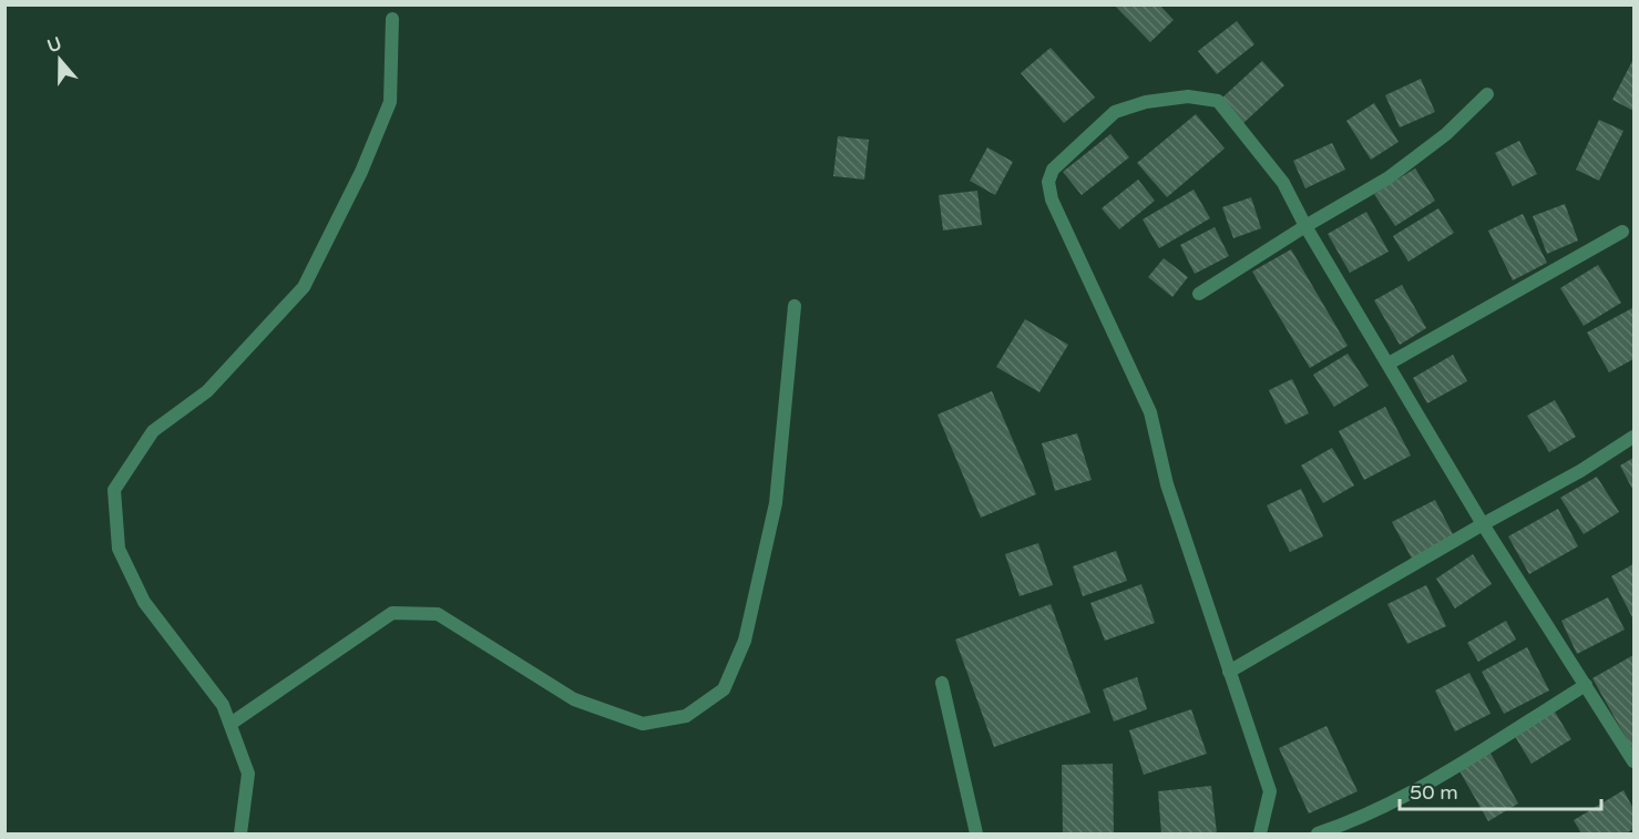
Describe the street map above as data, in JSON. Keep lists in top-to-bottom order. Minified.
{"scale_bar":"50 m","north":"top"}
